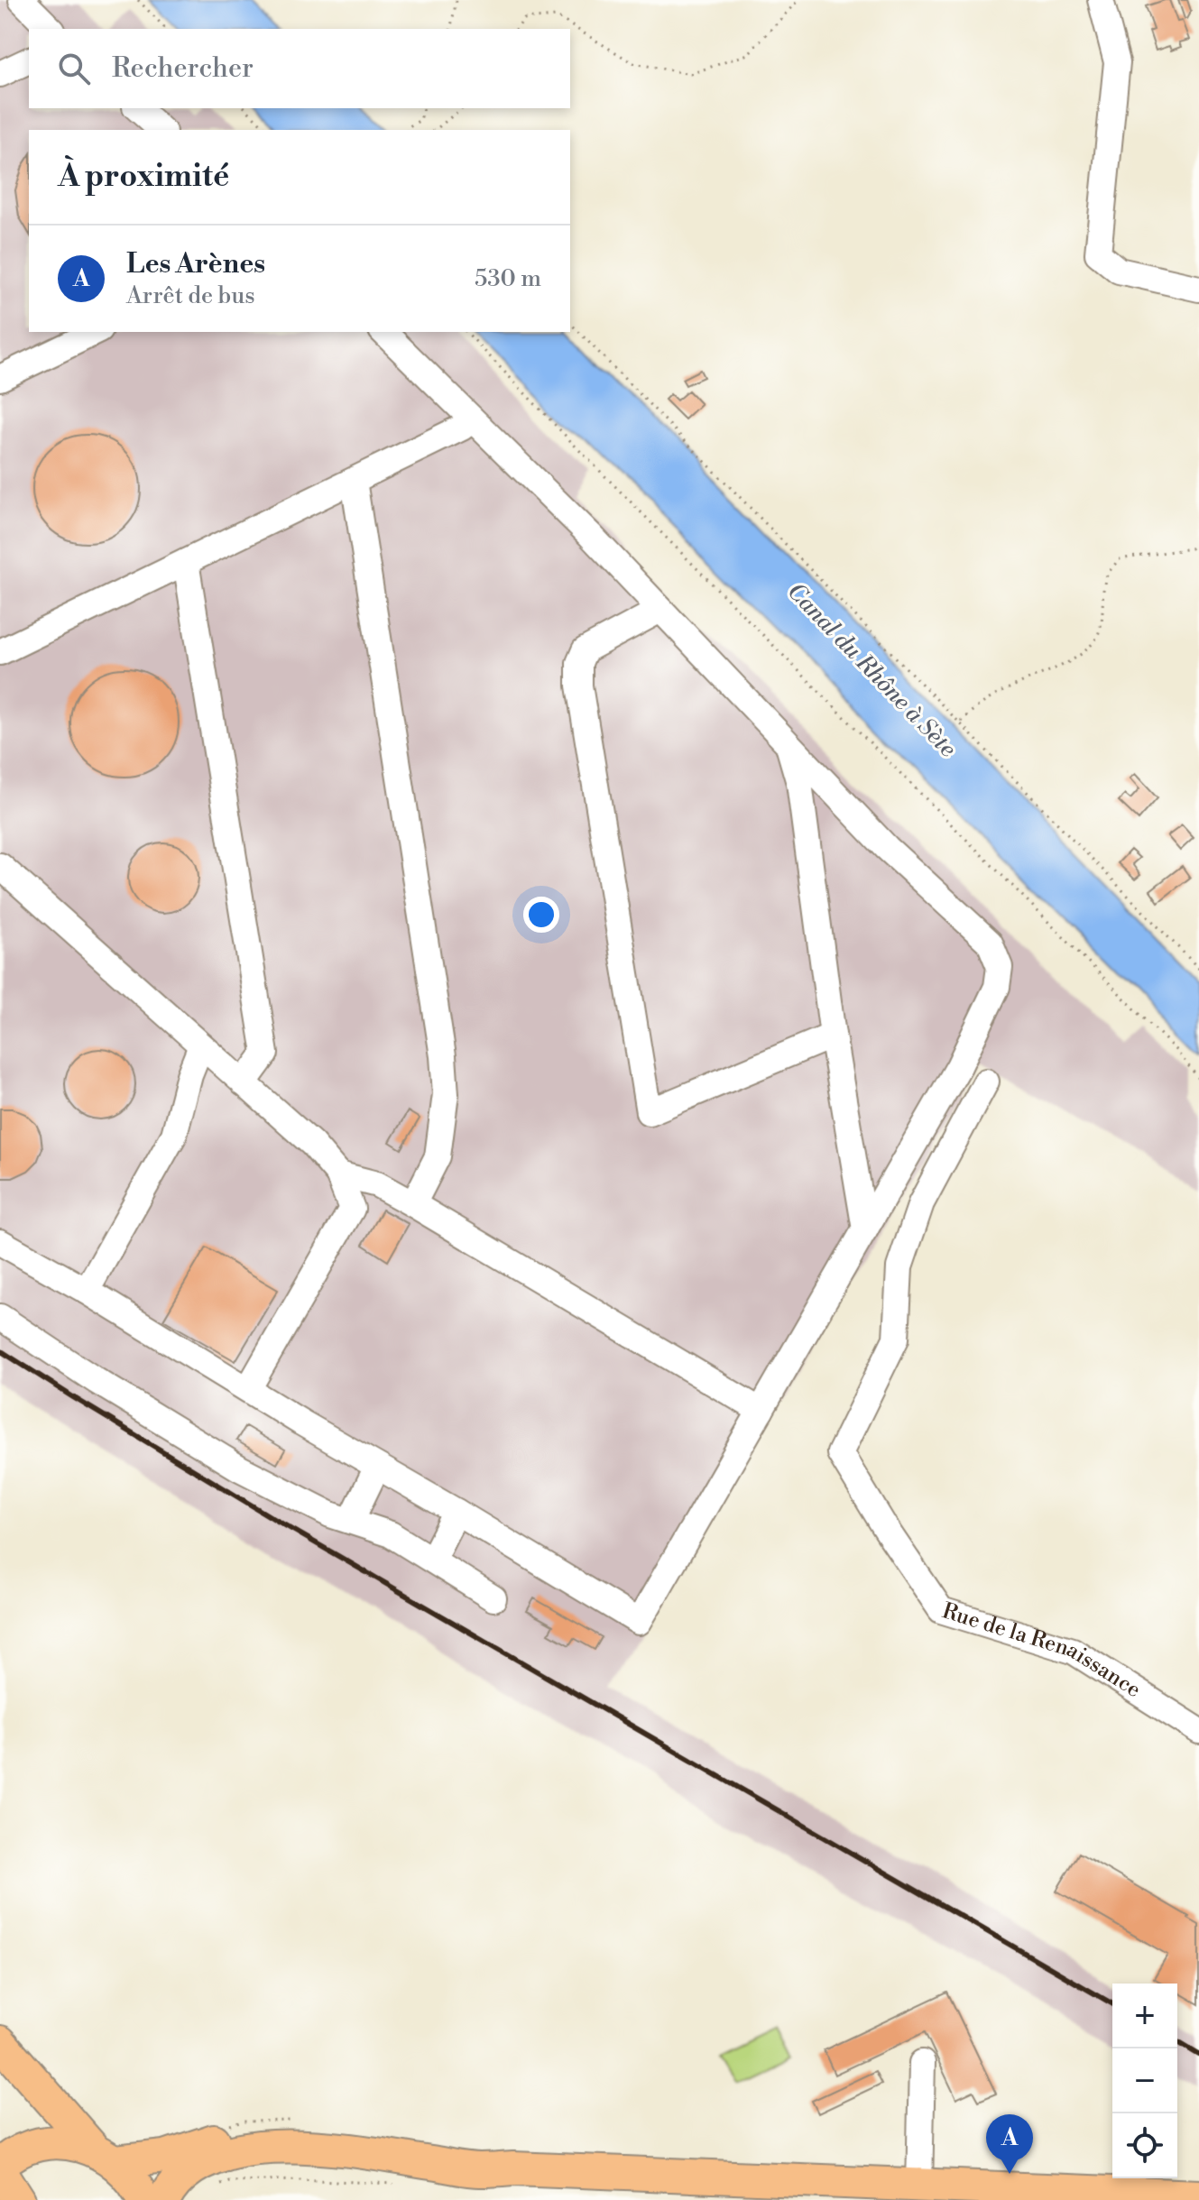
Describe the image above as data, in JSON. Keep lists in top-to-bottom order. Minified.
{"streets":{"street":["Rue de la Renaissance"]},"water":["Canal du Rhône à Sète"],"page":{"search":"Rechercher","heading":"À proximité","list":[{"mark":"A","name":"Les Arènes","note":"Arrêt de bus","value":"530 m"}],"map_buttons":["+","−"],"pins":"A"}}
